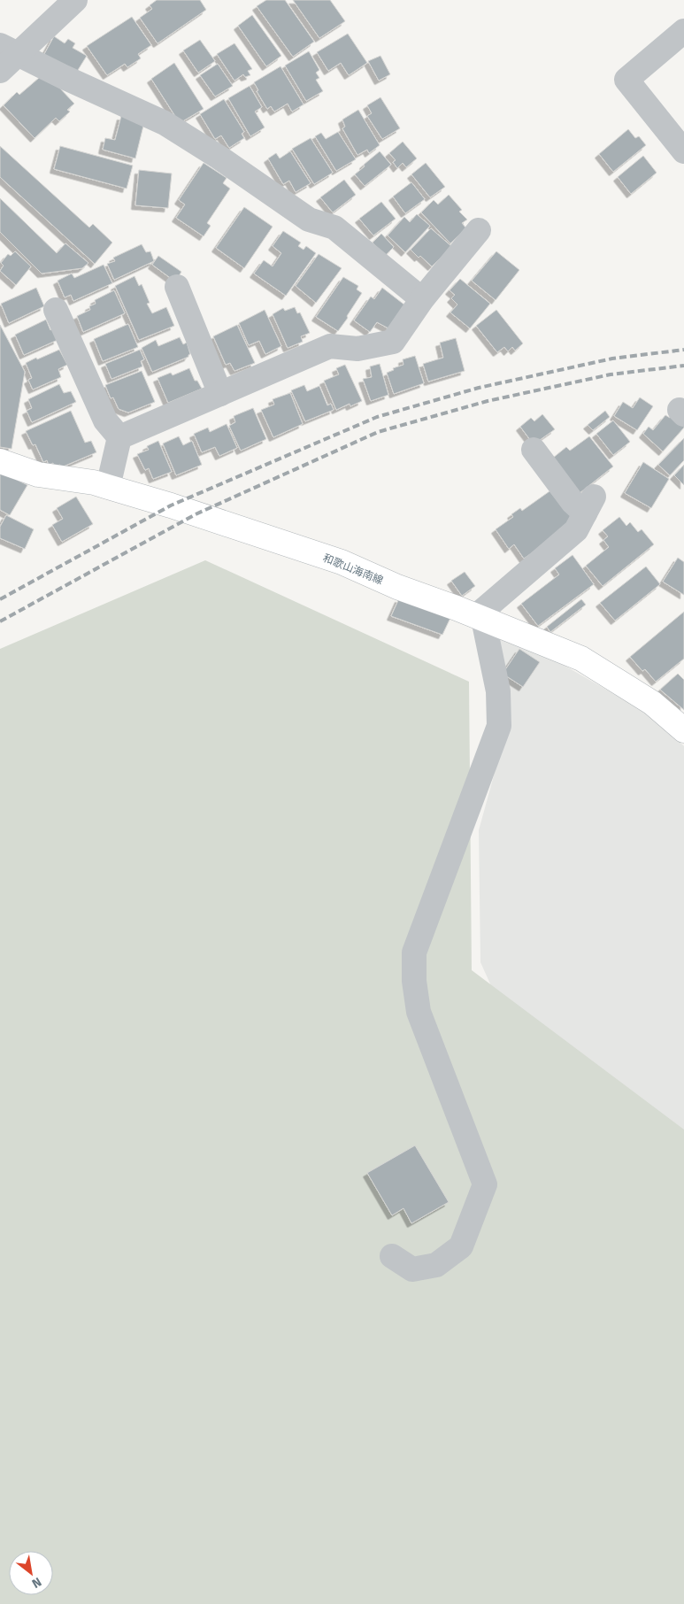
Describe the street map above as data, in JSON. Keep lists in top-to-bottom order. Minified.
{"streets":{"main road":["和歌山海南線"]},"north":"bottom right"}
